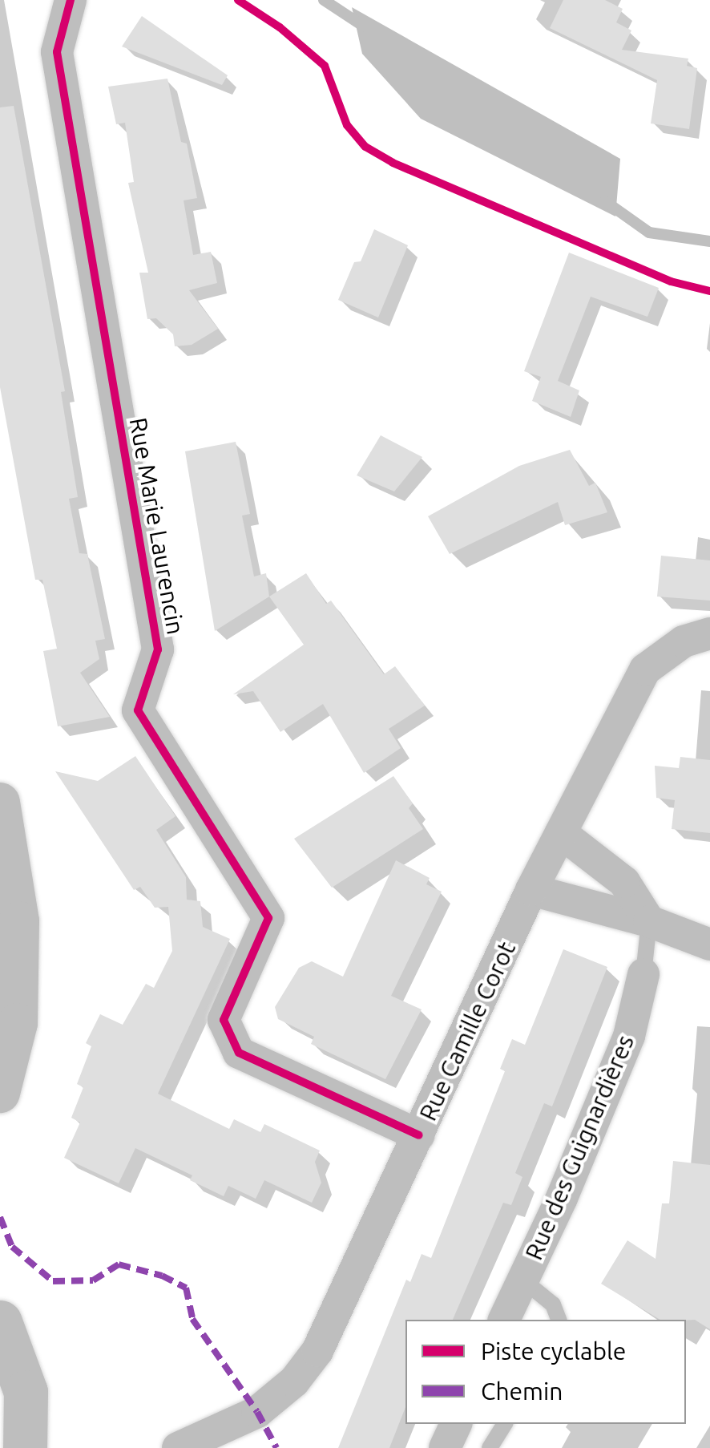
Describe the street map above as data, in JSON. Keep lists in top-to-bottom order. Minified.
{"streets":{"street":["Rue Marie Laurencin","Rue Camille Corot","Rue des Guignardières"]},"crossings":[["Rue Marie Laurencin","Rue Camille Corot"]],"legend":["Piste cyclable","Chemin"]}
